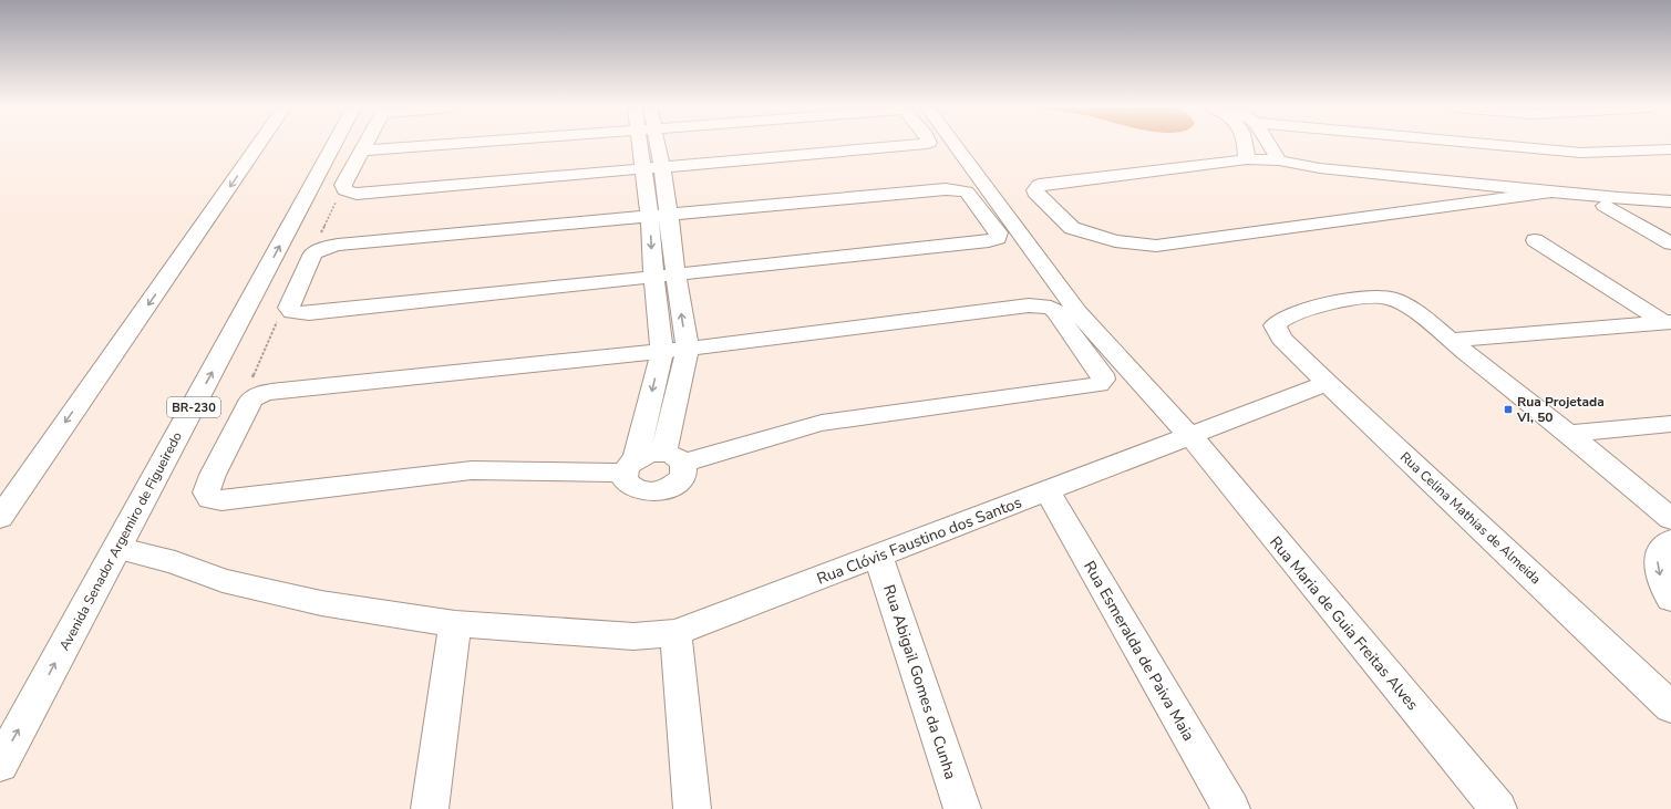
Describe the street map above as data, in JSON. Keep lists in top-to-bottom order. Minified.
{"streets":{"main road":["BR-230","Rua Celina Mathias de Almeida","Rua Clóvis Faustino dos Santos","Avenida Senador Argemiro de Figueiredo","Rua Maria de Guia Freitas Alves","Rua Esmeralda de Paiva Maia","Rua Abigail Gomes da Cunha"]},"crossings":[["Rua Celina Mathias de Almeida","Rua Clóvis Faustino dos Santos"],["Rua Clóvis Faustino dos Santos","Avenida Senador Argemiro de Figueiredo"],["Rua Clóvis Faustino dos Santos","Rua Maria de Guia Freitas Alves"],["Rua Clóvis Faustino dos Santos","Rua Esmeralda de Paiva Maia"],["Rua Clóvis Faustino dos Santos","Rua Abigail Gomes da Cunha"]],"places":{"transit":["Rua Projetada VI, 50"]}}
